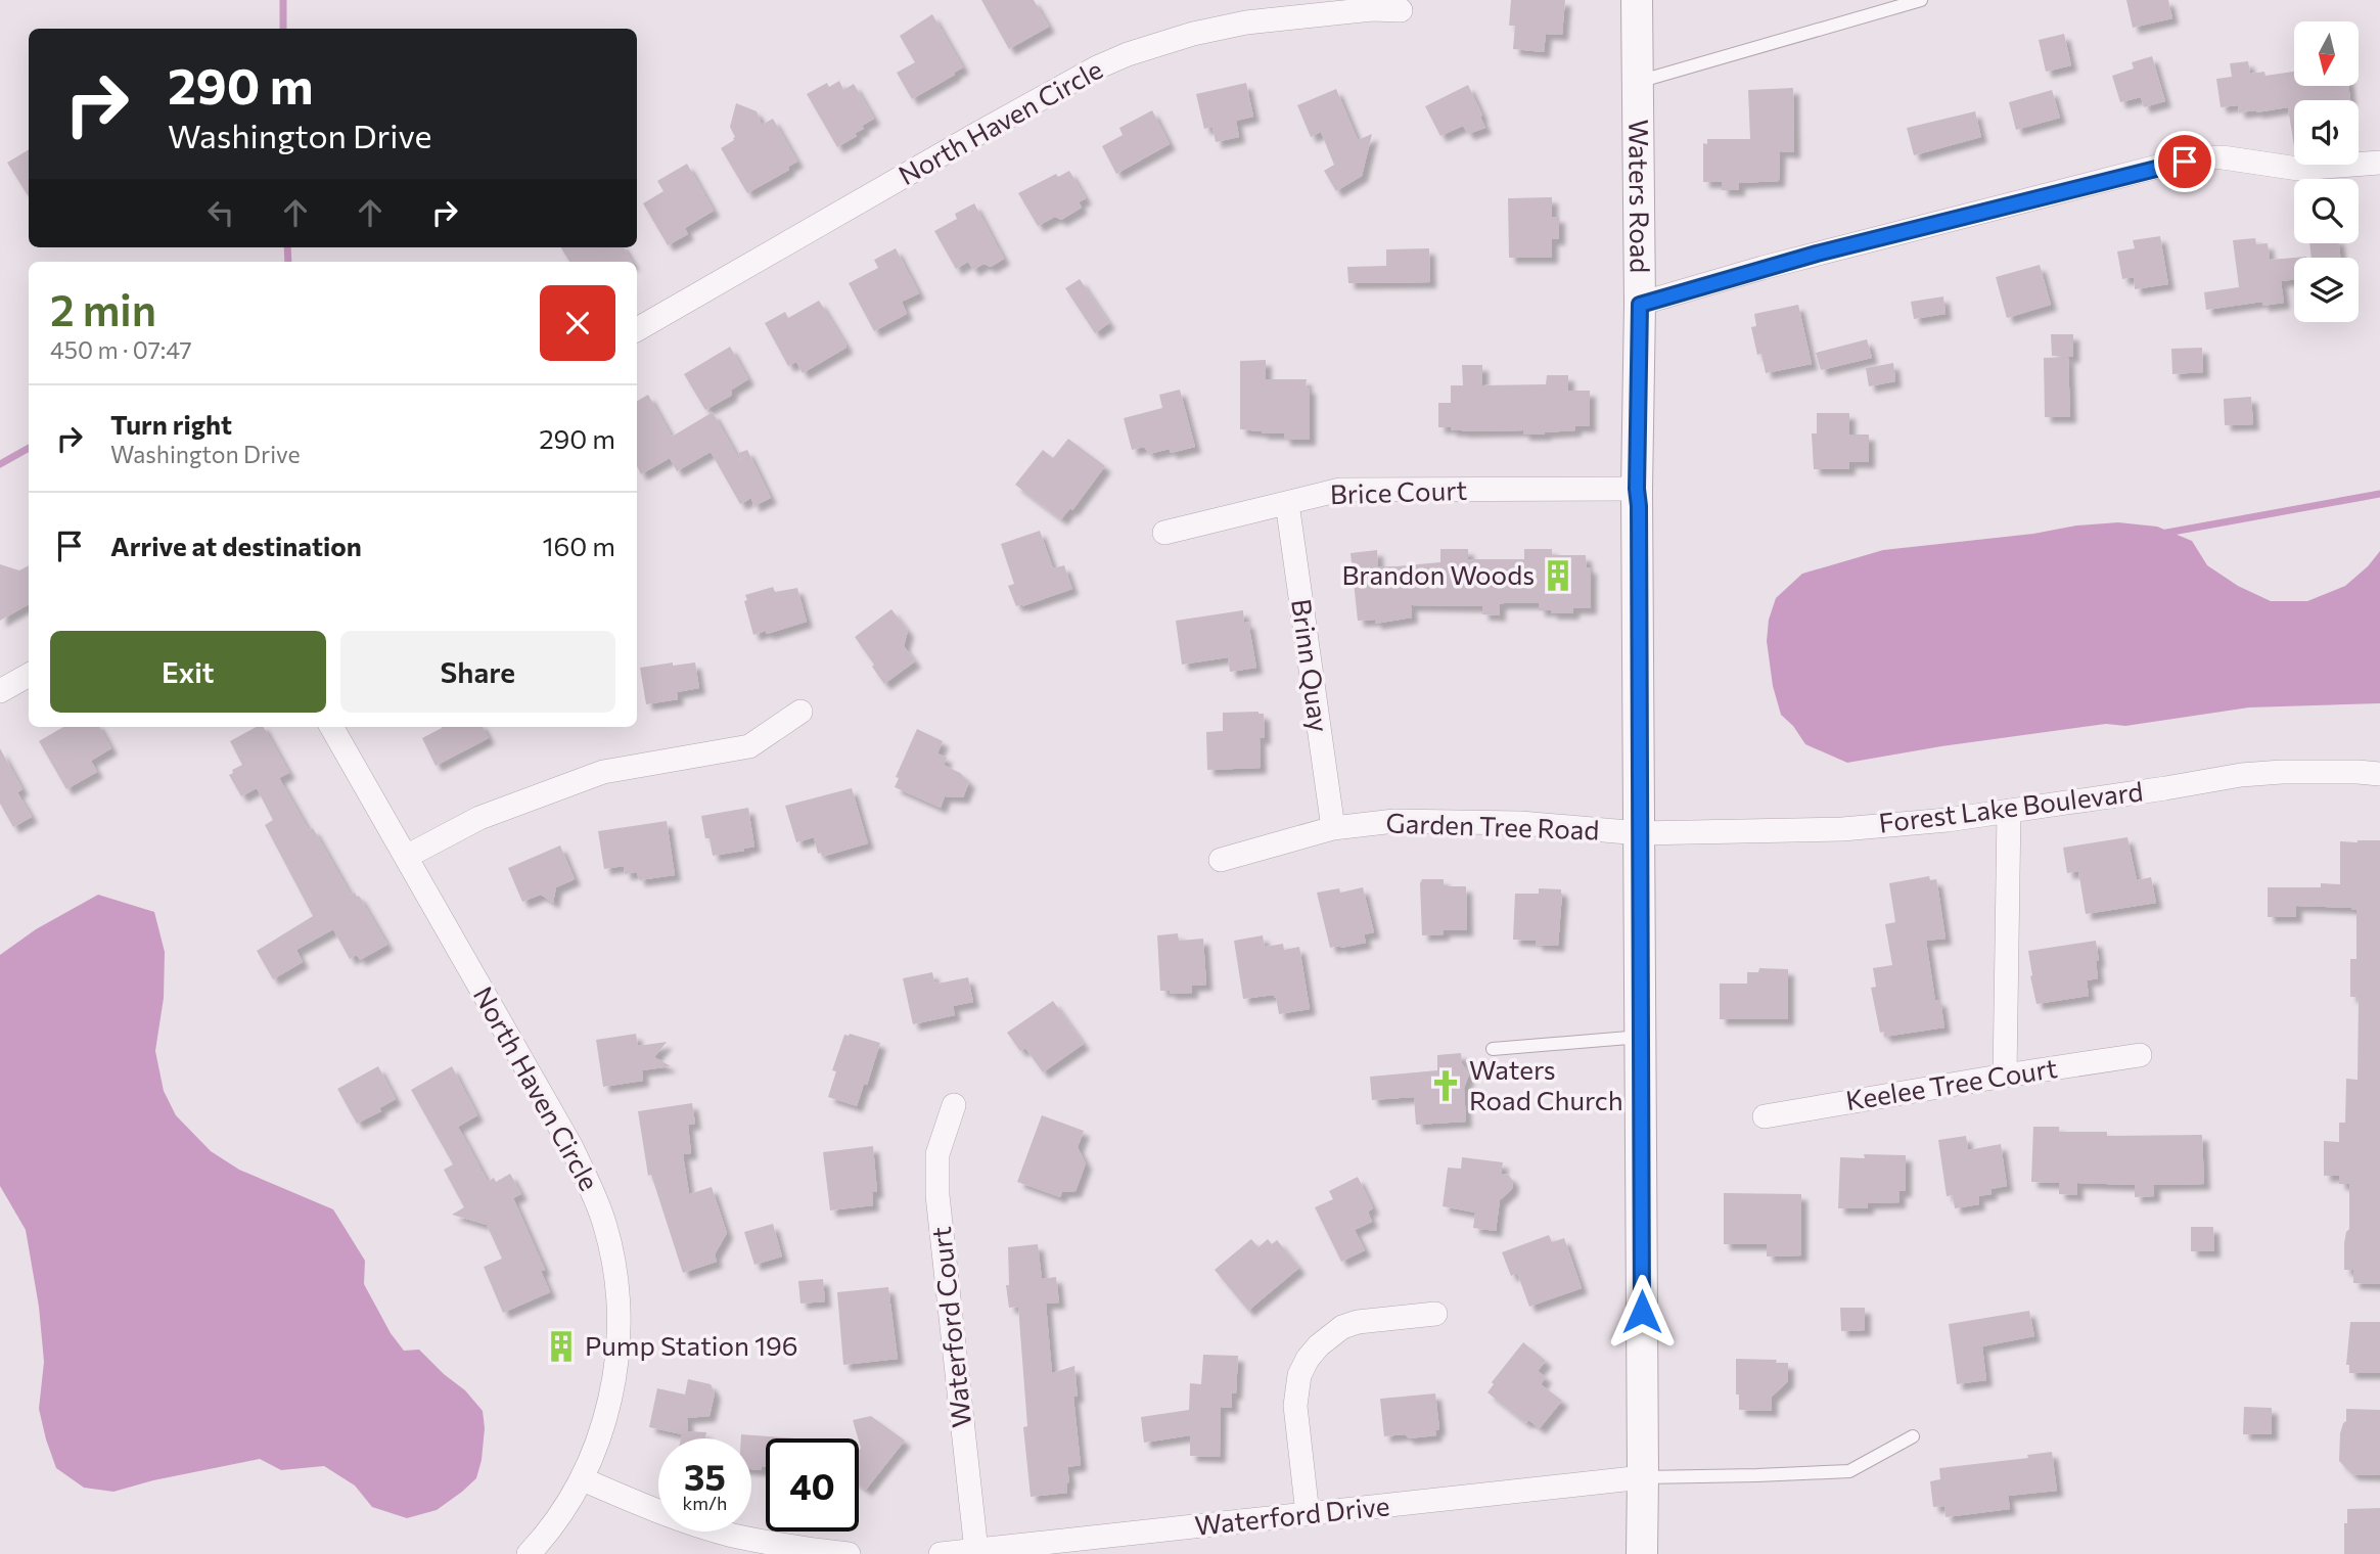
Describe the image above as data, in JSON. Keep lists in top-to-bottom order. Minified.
{"streets":{"street":["North Haven Circle","Waters Road","Brice Court","Brinn Quay","Forest Lake Boulevard","Garden Tree Road","Keelee Tree Court","Waterford Court","Waterford Drive"]},"crossings":[["Waters Road","Brice Court"],["Waters Road","Forest Lake Boulevard"],["Waters Road","Garden Tree Road"],["Waters Road","Waterford Drive"],["Brice Court","Brinn Quay"],["Brinn Quay","Garden Tree Road"],["Forest Lake Boulevard","Garden Tree Road"],["Waterford Court","Waterford Drive"]],"places":{"building":["Brandon Woods","Pump Station 196"],"church":["Waters Road Church"]},"north":"bottom","page":{"turn":["290 m","Washington Drive"],"heading":["2 min","450 m · 07:47"],"list":[{"name":"Turn right","note":"Washington Drive","value":"290 m"},{"name":"Arrive at destination","value":"160 m"}],"buttons":["Exit","Share"],"speed":"35 km/h","limit":"40"}}
